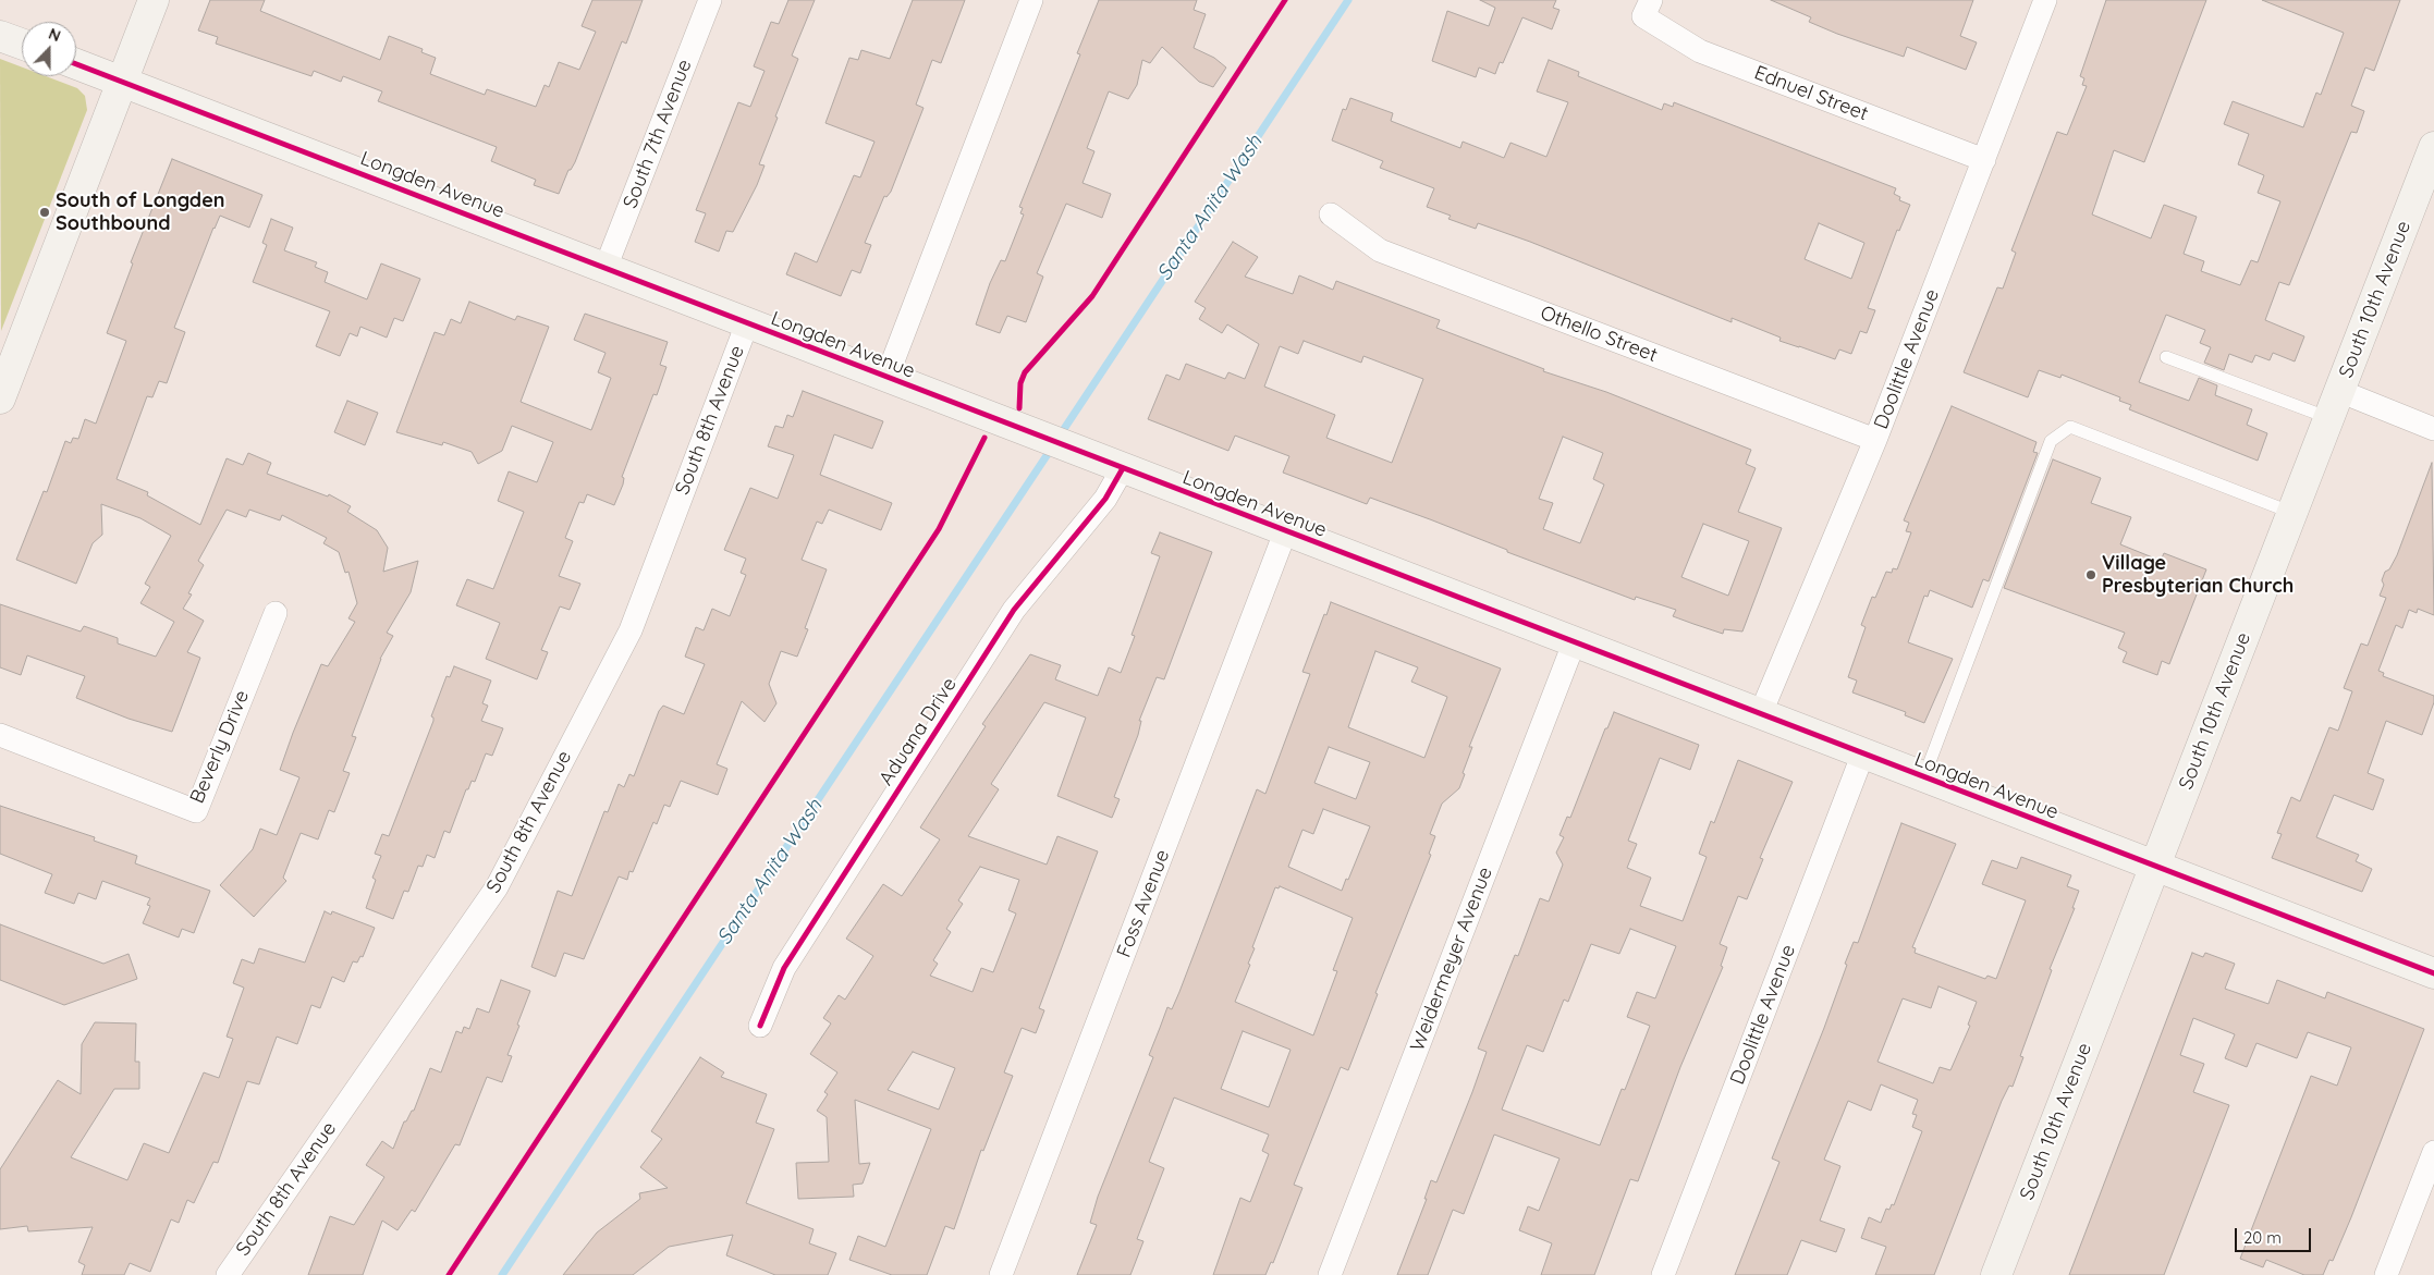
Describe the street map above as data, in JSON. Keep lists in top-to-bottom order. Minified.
{"streets":{"street":["Ednuel Street","South 7th Avenue","Longden Avenue","South 10th Avenue","Othello Street","Doolittle Avenue","South 8th Avenue","Aduana Drive","Beverly Drive","Foss Avenue","Weidermeyer Avenue"]},"crossings":[["Ednuel Street","Doolittle Avenue"],["South 7th Avenue","Longden Avenue"],["Longden Avenue","South 10th Avenue"],["Longden Avenue","Doolittle Avenue"],["Longden Avenue","South 8th Avenue"],["Longden Avenue","Aduana Drive"],["Longden Avenue","Foss Avenue"],["Longden Avenue","Weidermeyer Avenue"],["Othello Street","Doolittle Avenue"]],"water":["Santa Anita Wash"],"places":["South of Longden Southbound","Village Presbyterian Church"],"scale_bar":"20 m","north":"top"}
